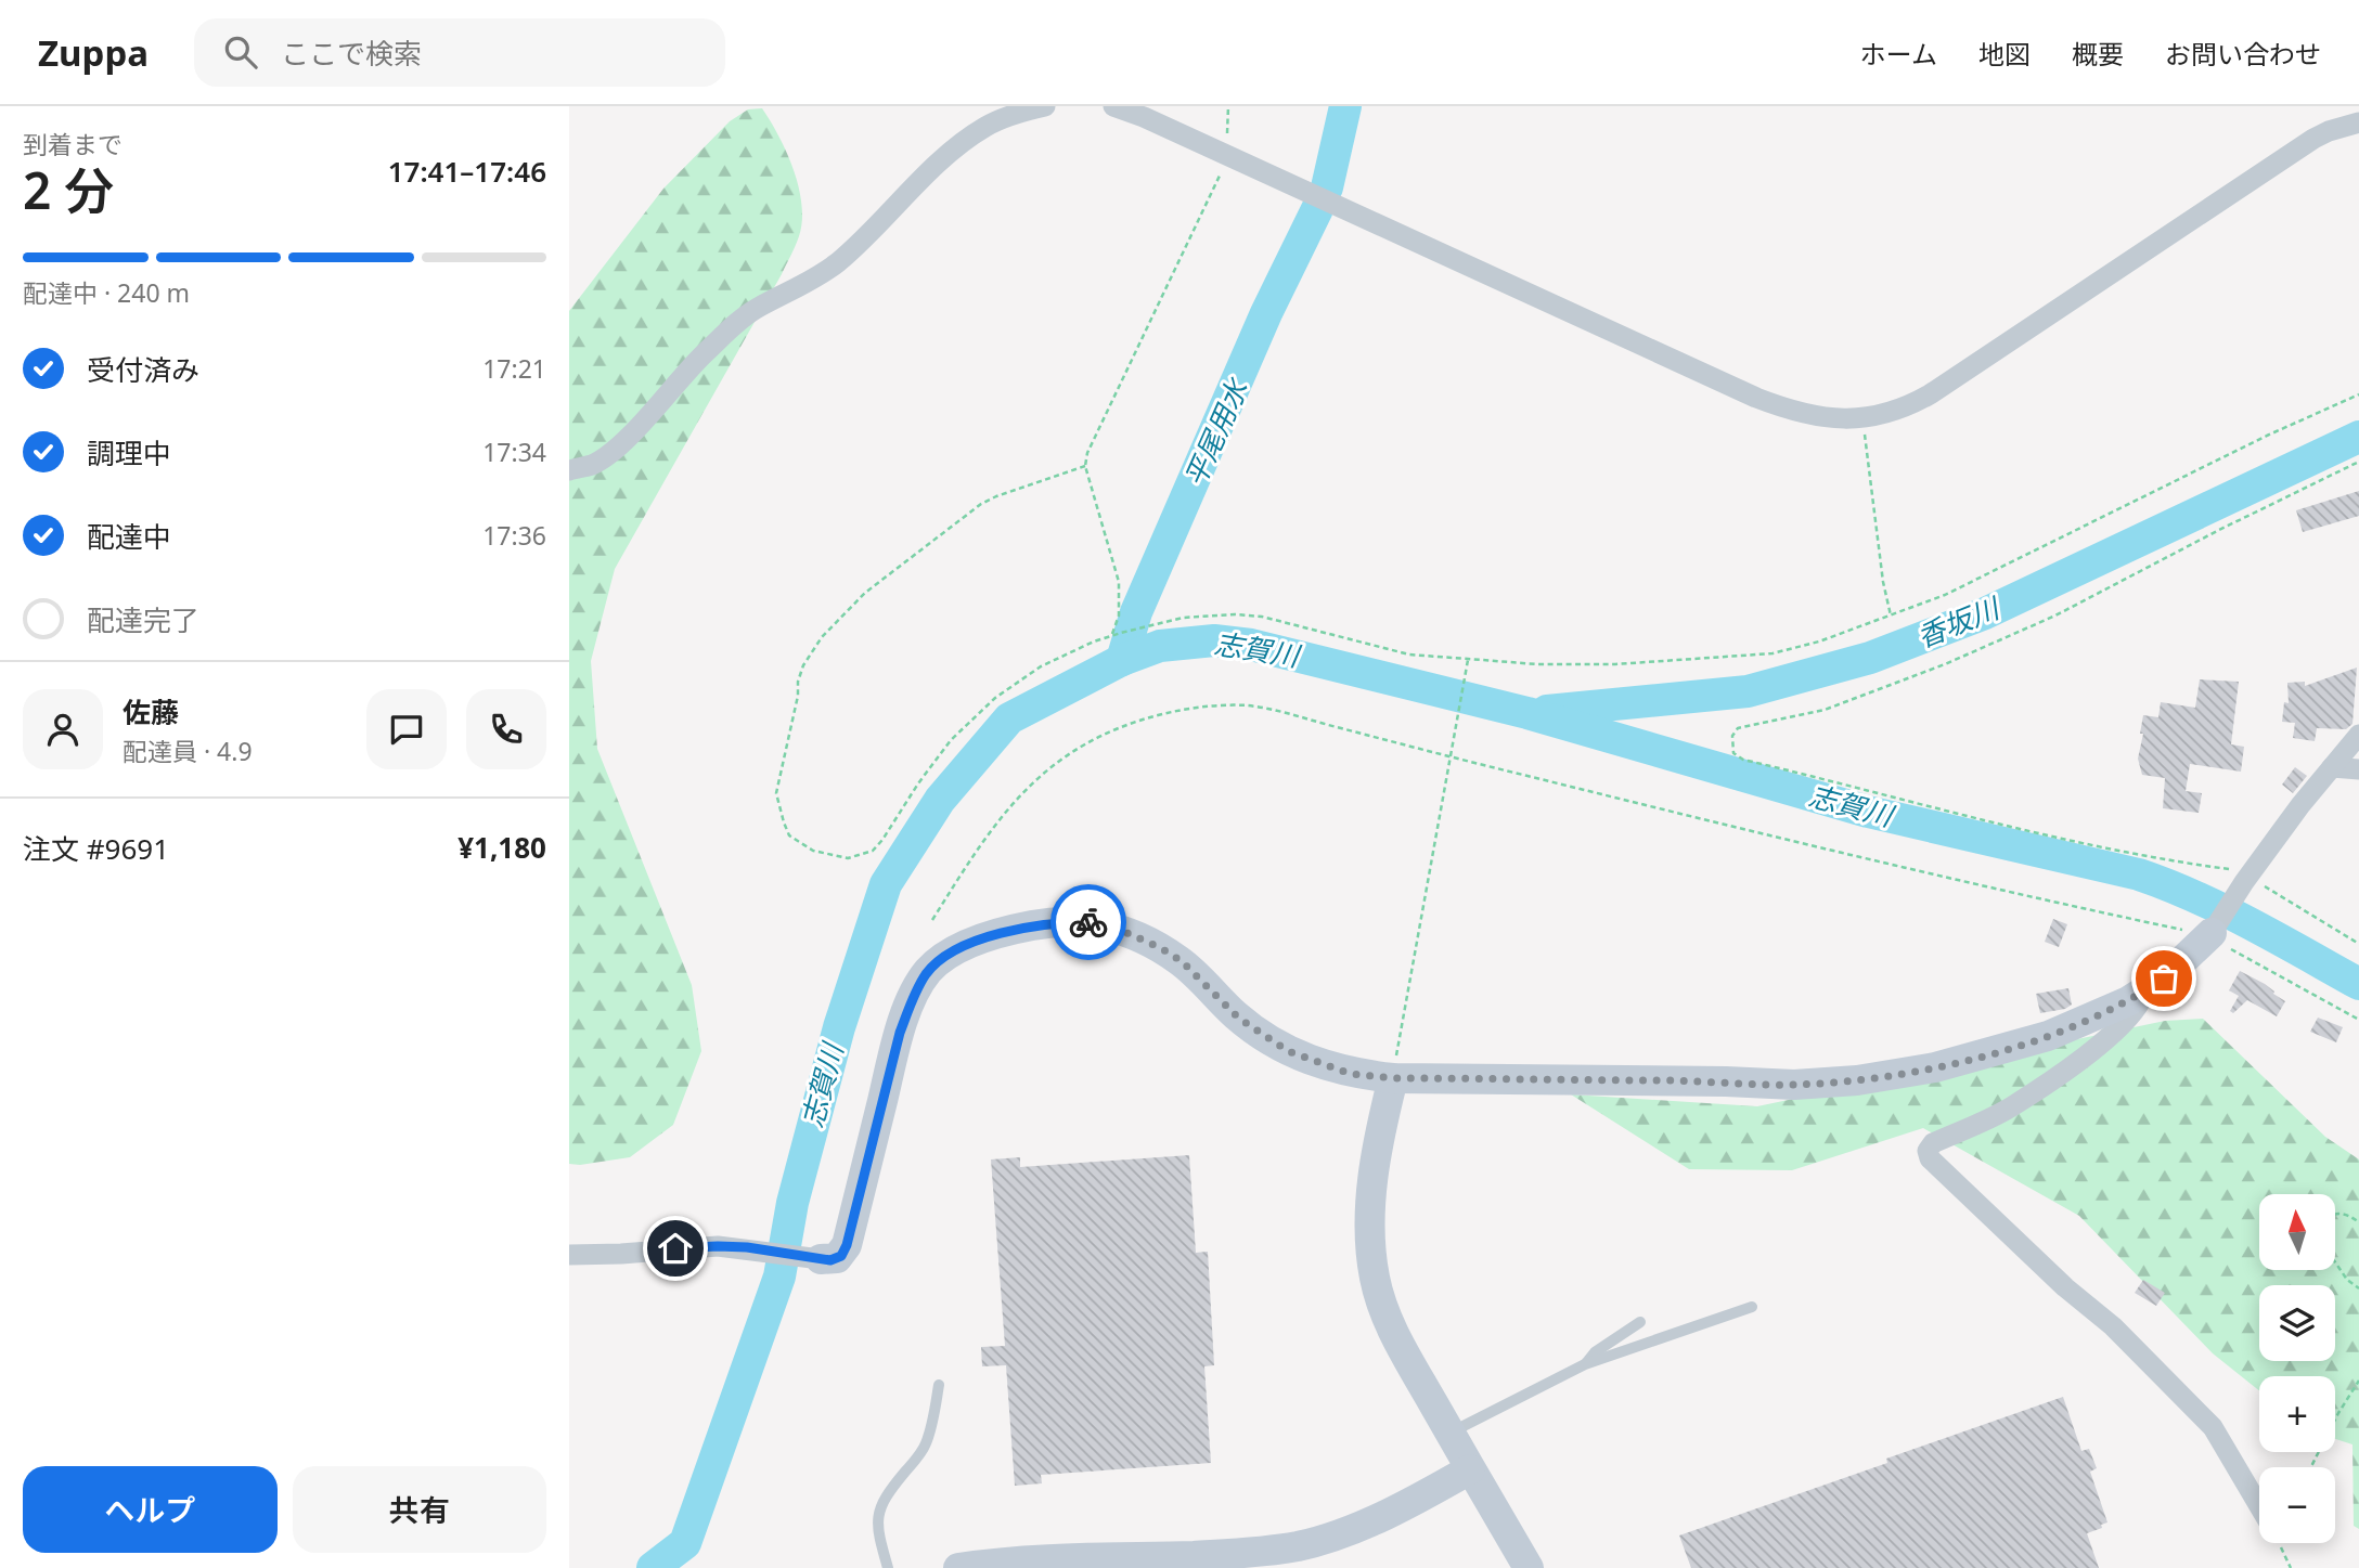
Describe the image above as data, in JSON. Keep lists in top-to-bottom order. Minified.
{"water":["平尾用水","香坂川","志賀川"],"north":"top","page":{"header":"Zuppa","search":"ここで検索","nav":["ホーム","地図","概要","お問い合わせ"],"heading":["2 分","到着まで","17:41–17:46"],"panel":["佐藤","配達員 · 4.9","注文 #9691","¥1,180"],"bar":"配達中 · 240 m","list":[["受付済み","17:21"],["調理中","17:34"],["配達中","17:36"],"配達完了"],"map_buttons":["+","−"],"buttons":["ヘルプ","共有"]}}
